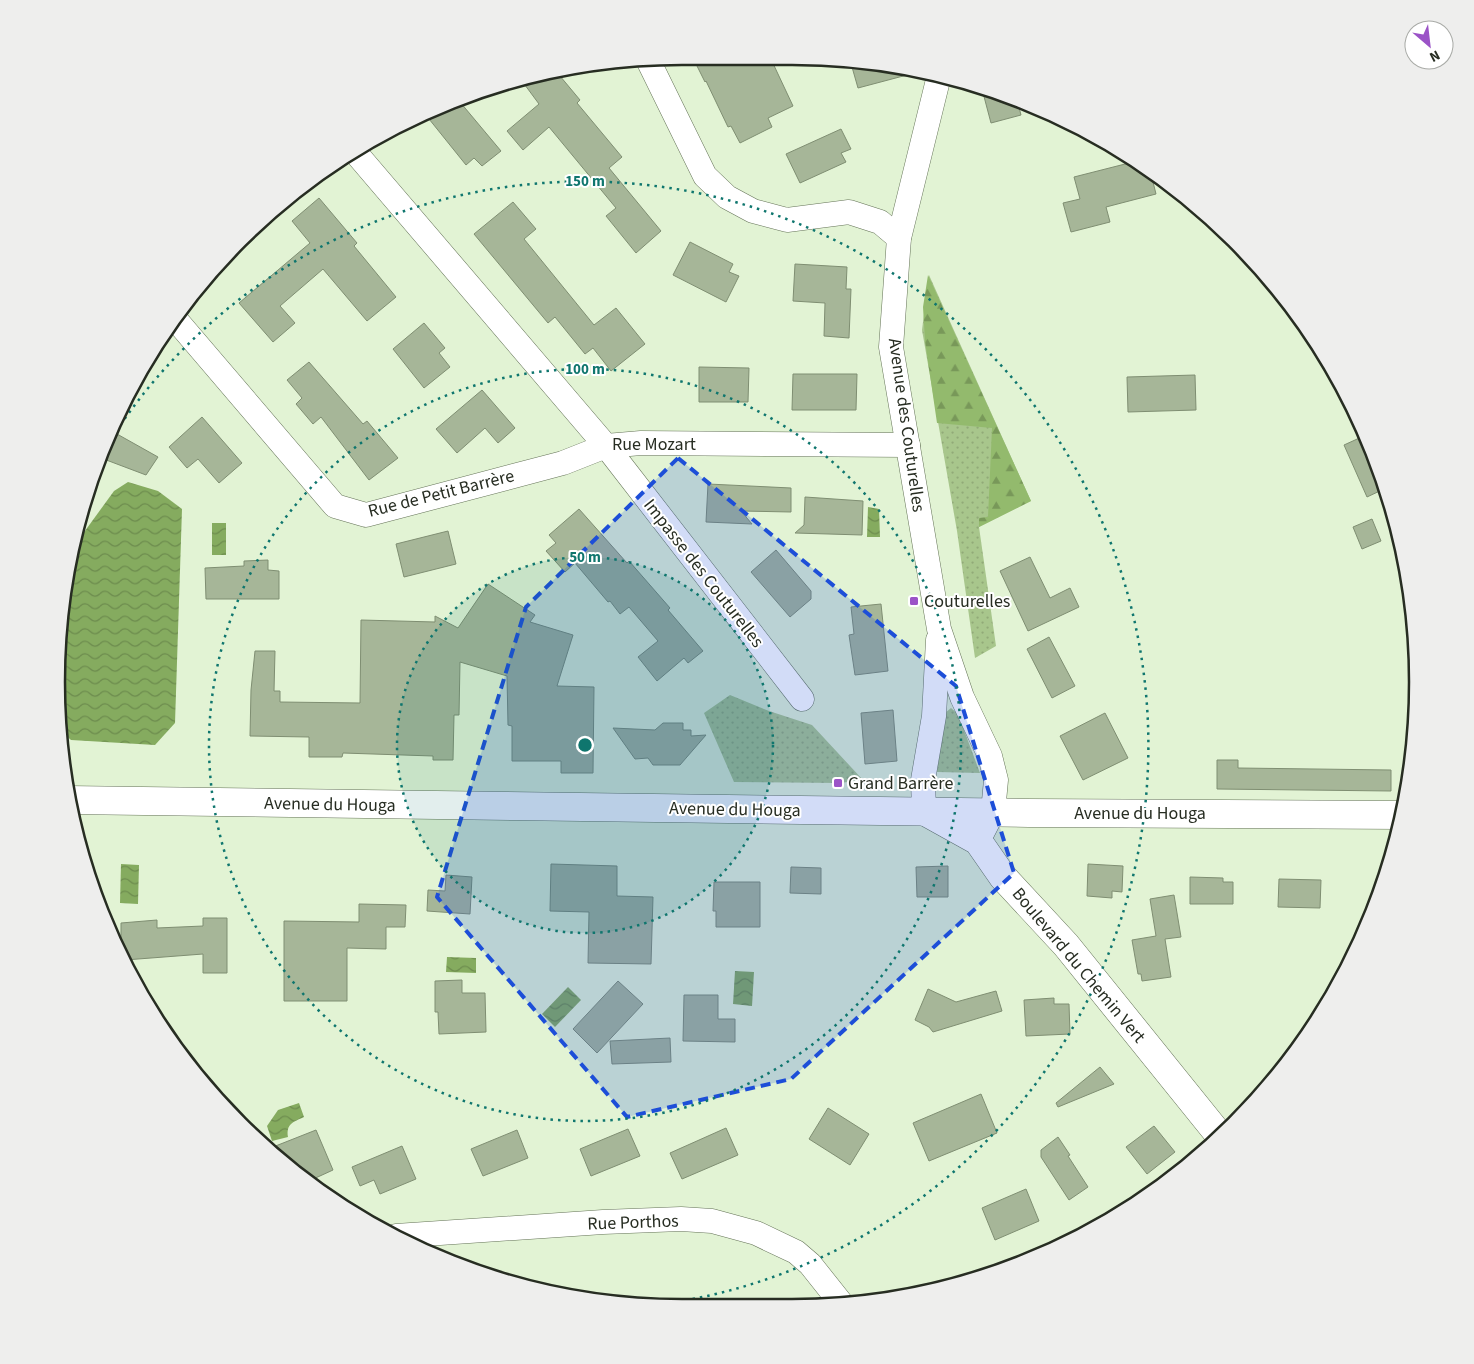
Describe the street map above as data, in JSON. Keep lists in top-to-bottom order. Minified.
{"streets":{"main road":["Avenue du Houga","Boulevard du Chemin Vert"],"street":["Avenue des Couturelles","Rue Mozart","Rue de Petit Barrère","Impasse des Couturelles","Rue Porthos"]},"crossings":[["Avenue des Couturelles","Rue Mozart"],["Avenue des Couturelles","Avenue du Houga"],["Avenue des Couturelles","Boulevard du Chemin Vert"],["Rue Mozart","Rue de Petit Barrère"],["Rue Mozart","Impasse des Couturelles"],["Rue de Petit Barrère","Impasse des Couturelles"],["Avenue du Houga","Boulevard du Chemin Vert"]],"places":{"transit":["Couturelles","Grand Barrère"]},"north":"bottom right","rings":["150 m","100 m","50 m"]}
